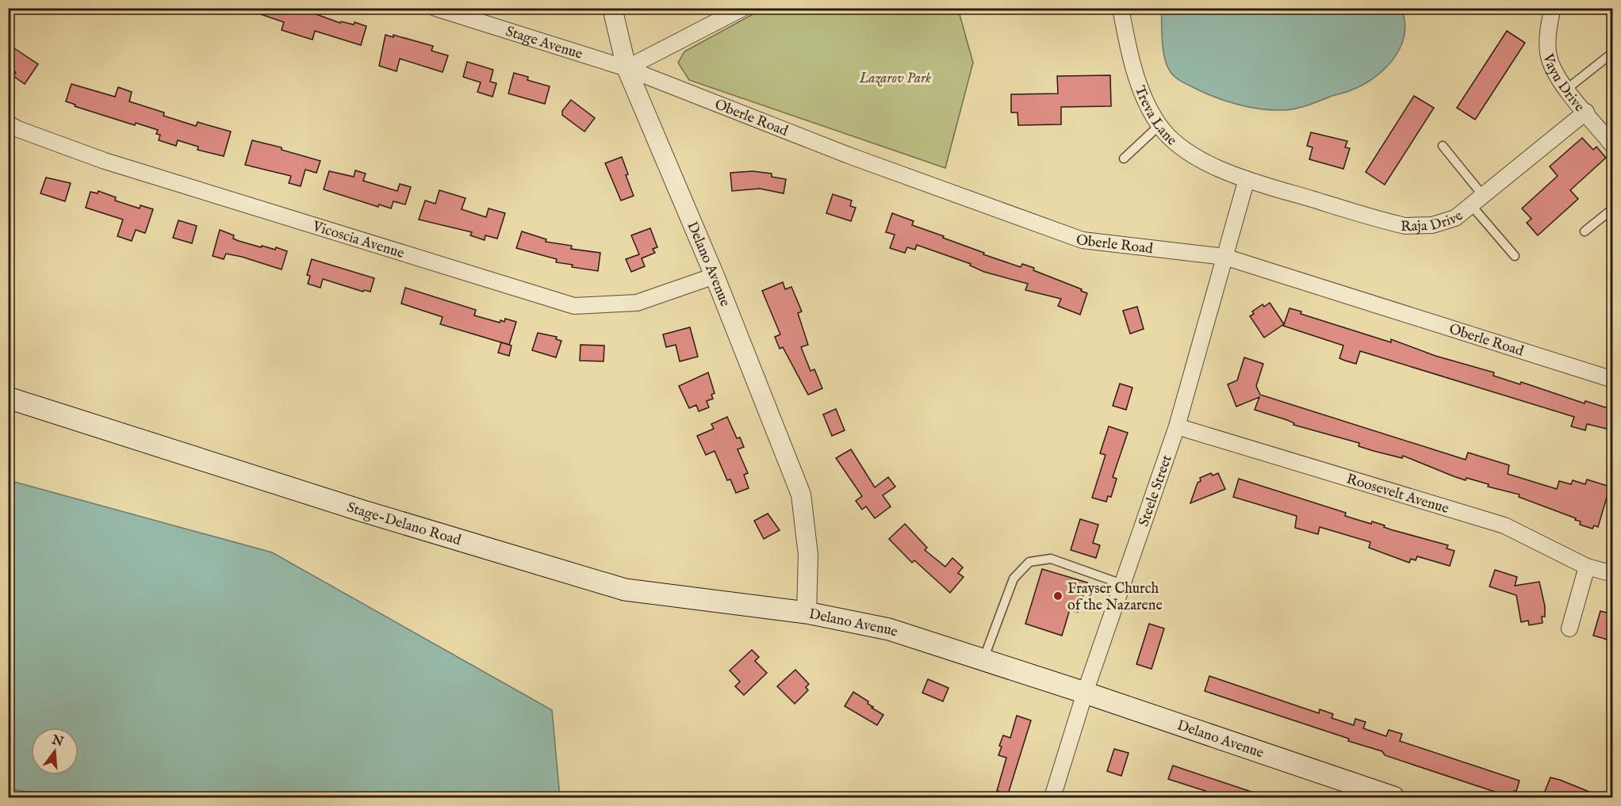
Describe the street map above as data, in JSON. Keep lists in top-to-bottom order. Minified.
{"streets":{"main road":["Delano Avenue","Stage-Delano Road"],"street":["Stage Avenue","Vayu Drive","Treva Lane","Oberle Road","Raja Drive","Vicoscia Avenue","Steele Street","Roosevelt Avenue"]},"crossings":[["Stage Avenue","Oberle Road"],["Stage Avenue","Delano Avenue"],["Vayu Drive","Raja Drive"],["Treva Lane","Raja Drive"],["Treva Lane","Steele Street"],["Oberle Road","Delano Avenue"],["Oberle Road","Steele Street"],["Raja Drive","Steele Street"],["Vicoscia Avenue","Delano Avenue"],["Delano Avenue","Steele Street"],["Delano Avenue","Stage-Delano Road"],["Steele Street","Roosevelt Avenue"]],"parks":["Lazarov Park"],"places":["Frayser Church of the Nazarene"],"north":"top"}
